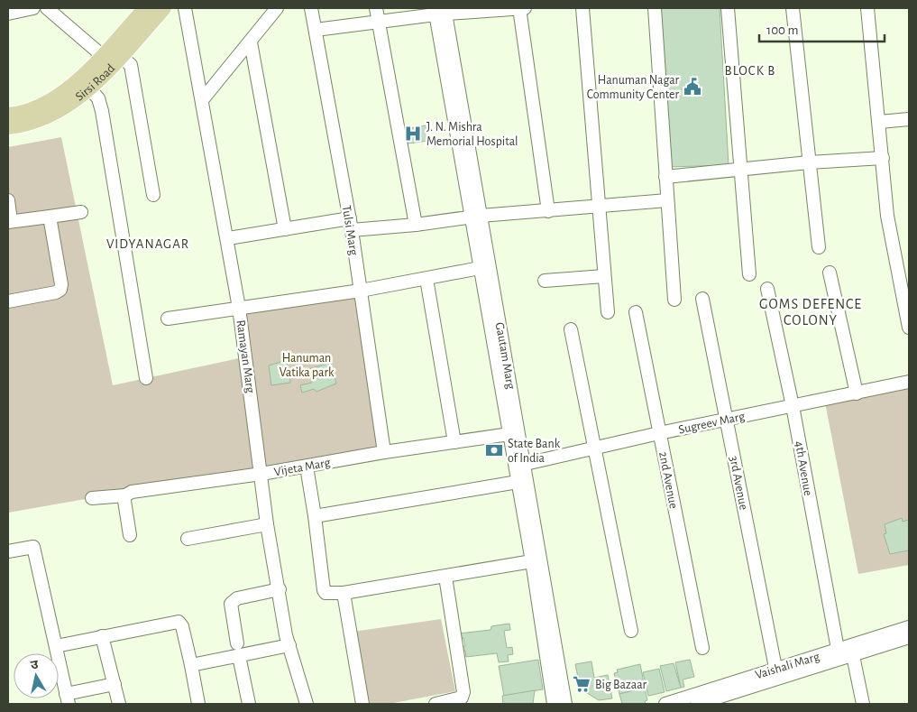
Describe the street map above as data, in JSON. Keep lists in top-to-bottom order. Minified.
{"streets":{"main road":["Sirsi Road"],"street":["Tulsi Marg","Gautam Marg","Ramayan Marg","Sugreev Marg","Vijeta Marg","4th Avenue","2nd Avenue","3rd Avenue","Vaishali Marg"]},"crossings":[["Tulsi Marg","Vijeta Marg"],["Gautam Marg","Sugreev Marg"],["Gautam Marg","Vijeta Marg"],["Ramayan Marg","Vijeta Marg"],["Sugreev Marg","4th Avenue"],["Sugreev Marg","2nd Avenue"],["Sugreev Marg","3rd Avenue"],["4th Avenue","Vaishali Marg"],["3rd Avenue","Vaishali Marg"]],"districts":["BLOCK B","VIDYANAGAR","GOMS DEFENCE COLONY"],"parks":["Hanuman Vatika park"],"places":{"public building":["Hanuman Nagar Community Center"],"hospital":["J. N. Mishra Memorial Hospital"],"bank":["State Bank of India"],"supermarket":["Big Bazaar"]},"scale_bar":"100 m","north":"top"}
